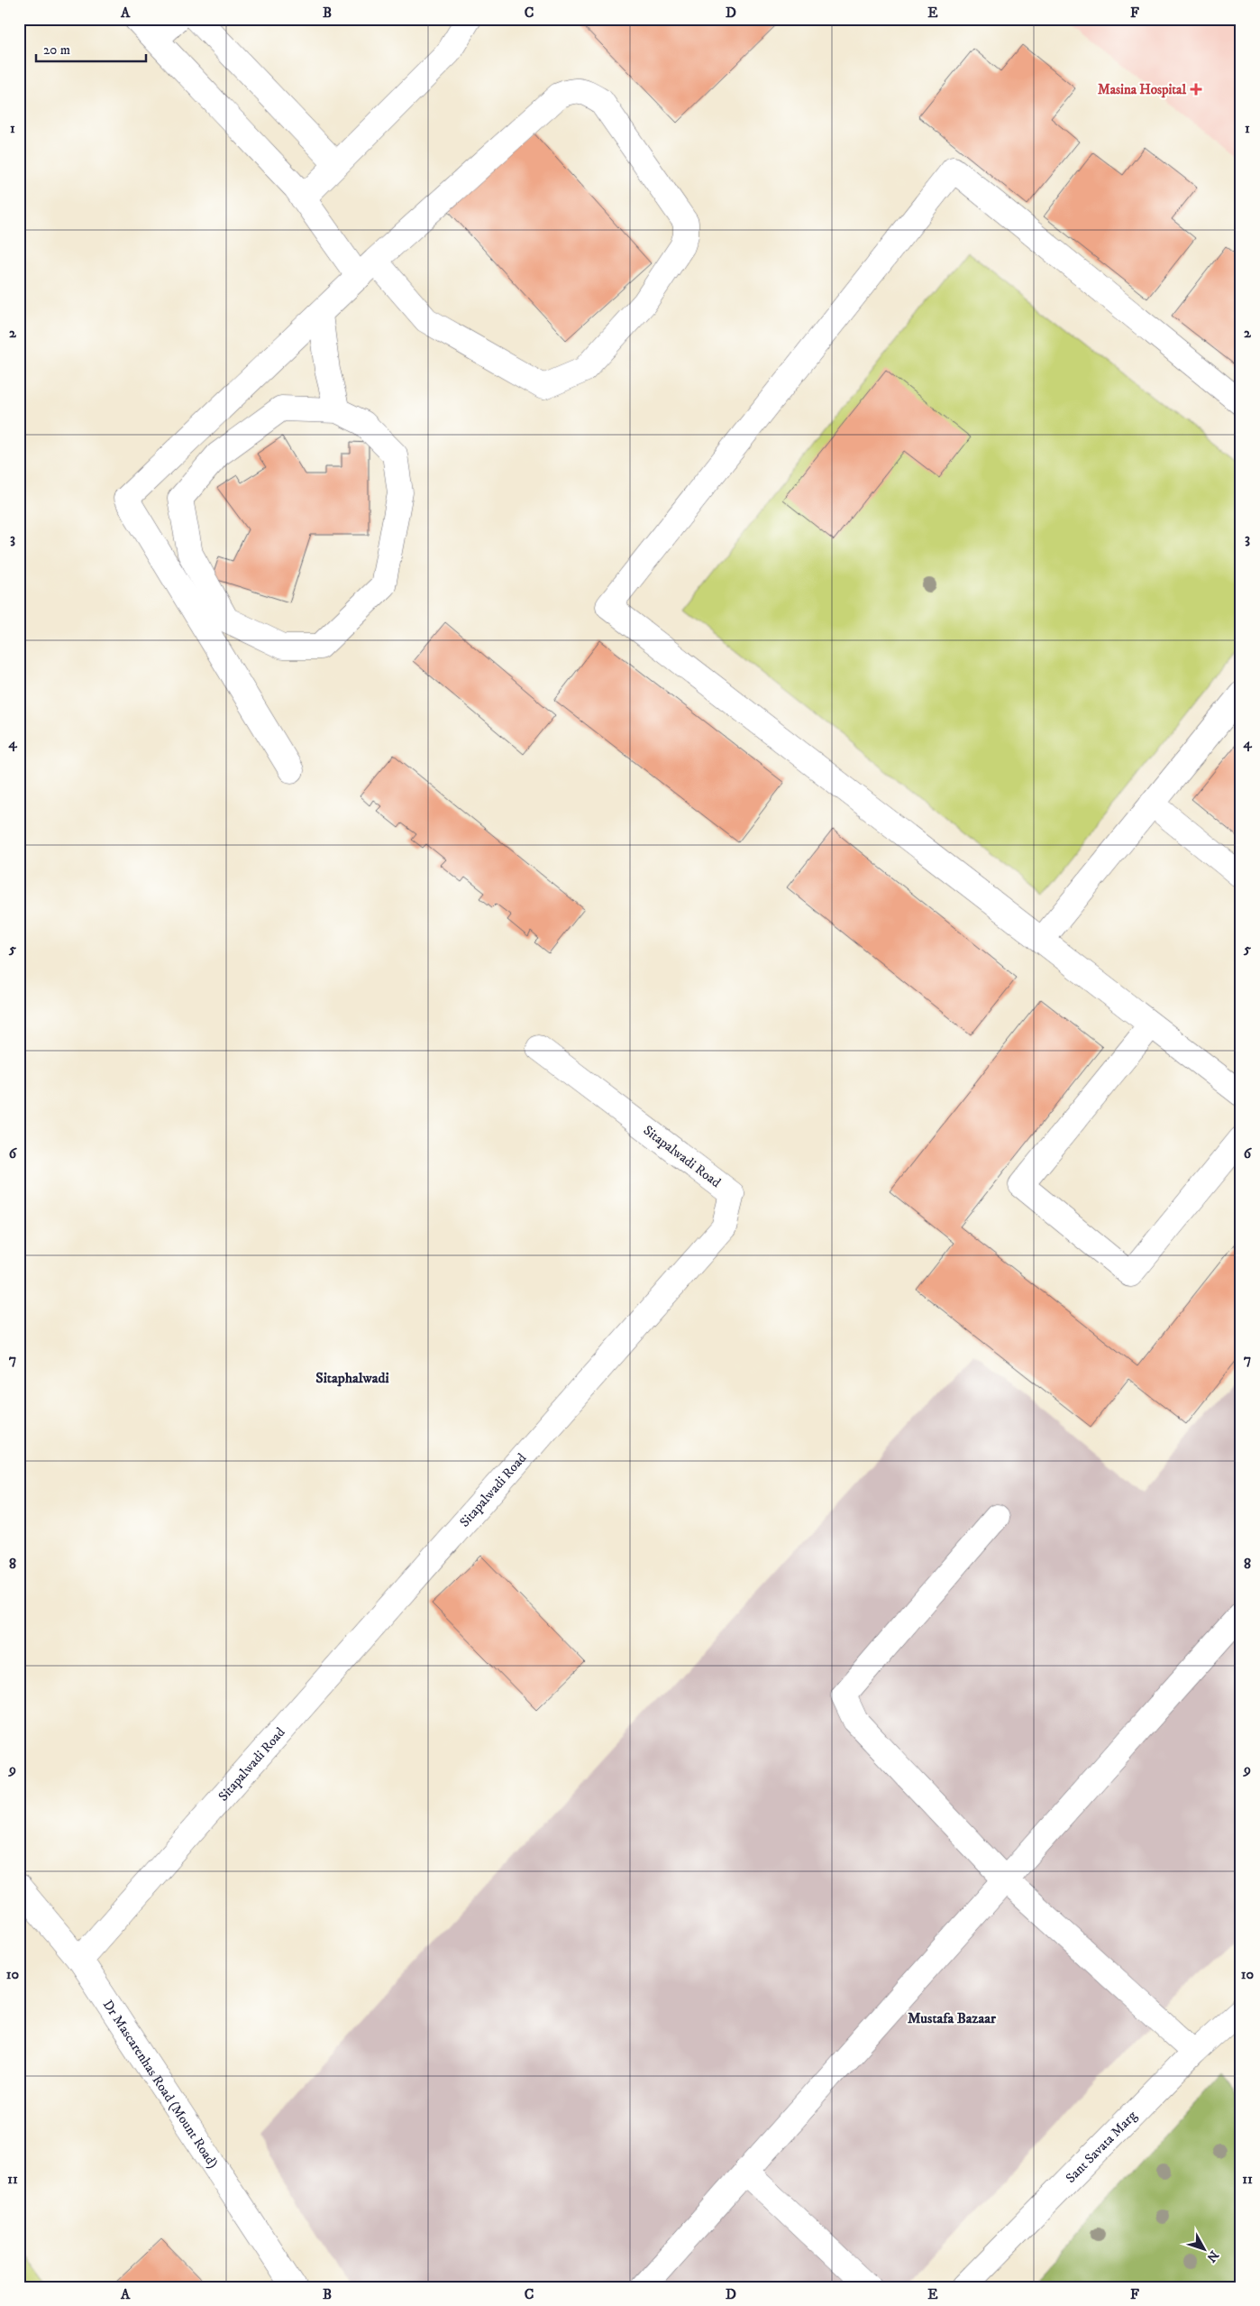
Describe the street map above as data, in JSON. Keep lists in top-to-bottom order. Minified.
{"streets":{"street":["Sitapalwadi Road","Dr Mascarenhas Road (Mount Road)","Sant Savata Marg"]},"crossings":[["Sitapalwadi Road","Dr Mascarenhas Road (Mount Road)"]],"districts":["Sitaphalwadi","Mustafa Bazaar"],"places":{"health":["Masina Hospital"]},"scale_bar":"20 m","north":"bottom right","grid":{"columns":["A","B","C","D","E","F"],"rows":["1","2","3","4","5","6","7","8","9","10","11"]}}
